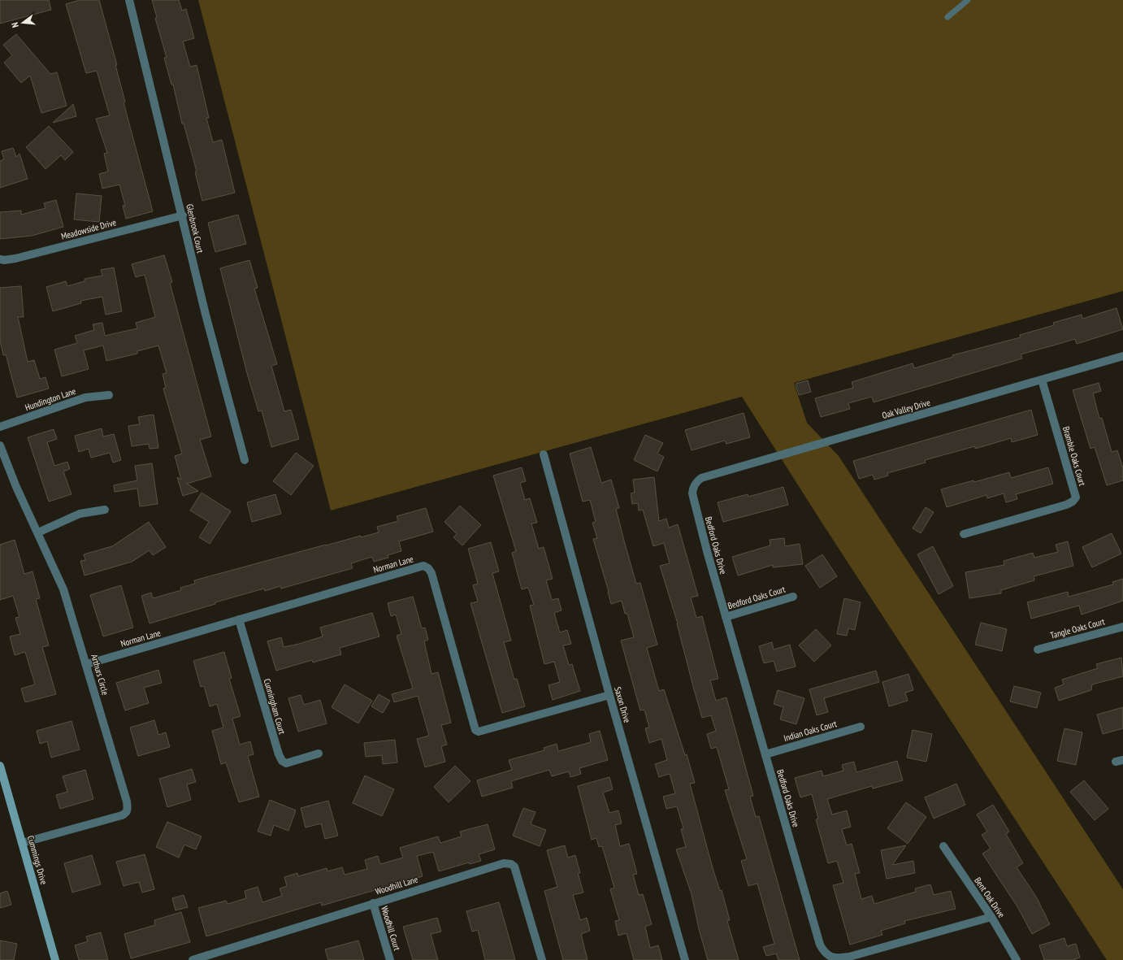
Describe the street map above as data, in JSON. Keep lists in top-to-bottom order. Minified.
{"streets":{"street":["Glenbrook Court","Meadowside Drive","Hundington Lane","Oak Valley Drive","Bramble Oaks Court","Bedford Oaks Drive","Norman Lane","Bedford Oaks Court","Tangle Oaks Court","Arthurs Circle","Saxon Drive","Cunningham Court","Indian Oaks Court","Cummings Drive","Woodhill Lane","Bent Oak Drive","Woodhill Court"]},"crossings":[["Glenbrook Court","Meadowside Drive"],["Oak Valley Drive","Bramble Oaks Court"],["Oak Valley Drive","Bedford Oaks Drive"],["Bedford Oaks Drive","Bedford Oaks Court"],["Bedford Oaks Drive","Indian Oaks Court"],["Bedford Oaks Drive","Bent Oak Drive"],["Norman Lane","Arthurs Circle"],["Norman Lane","Saxon Drive"],["Norman Lane","Cunningham Court"],["Arthurs Circle","Cummings Drive"],["Woodhill Lane","Woodhill Court"]],"north":"left"}
